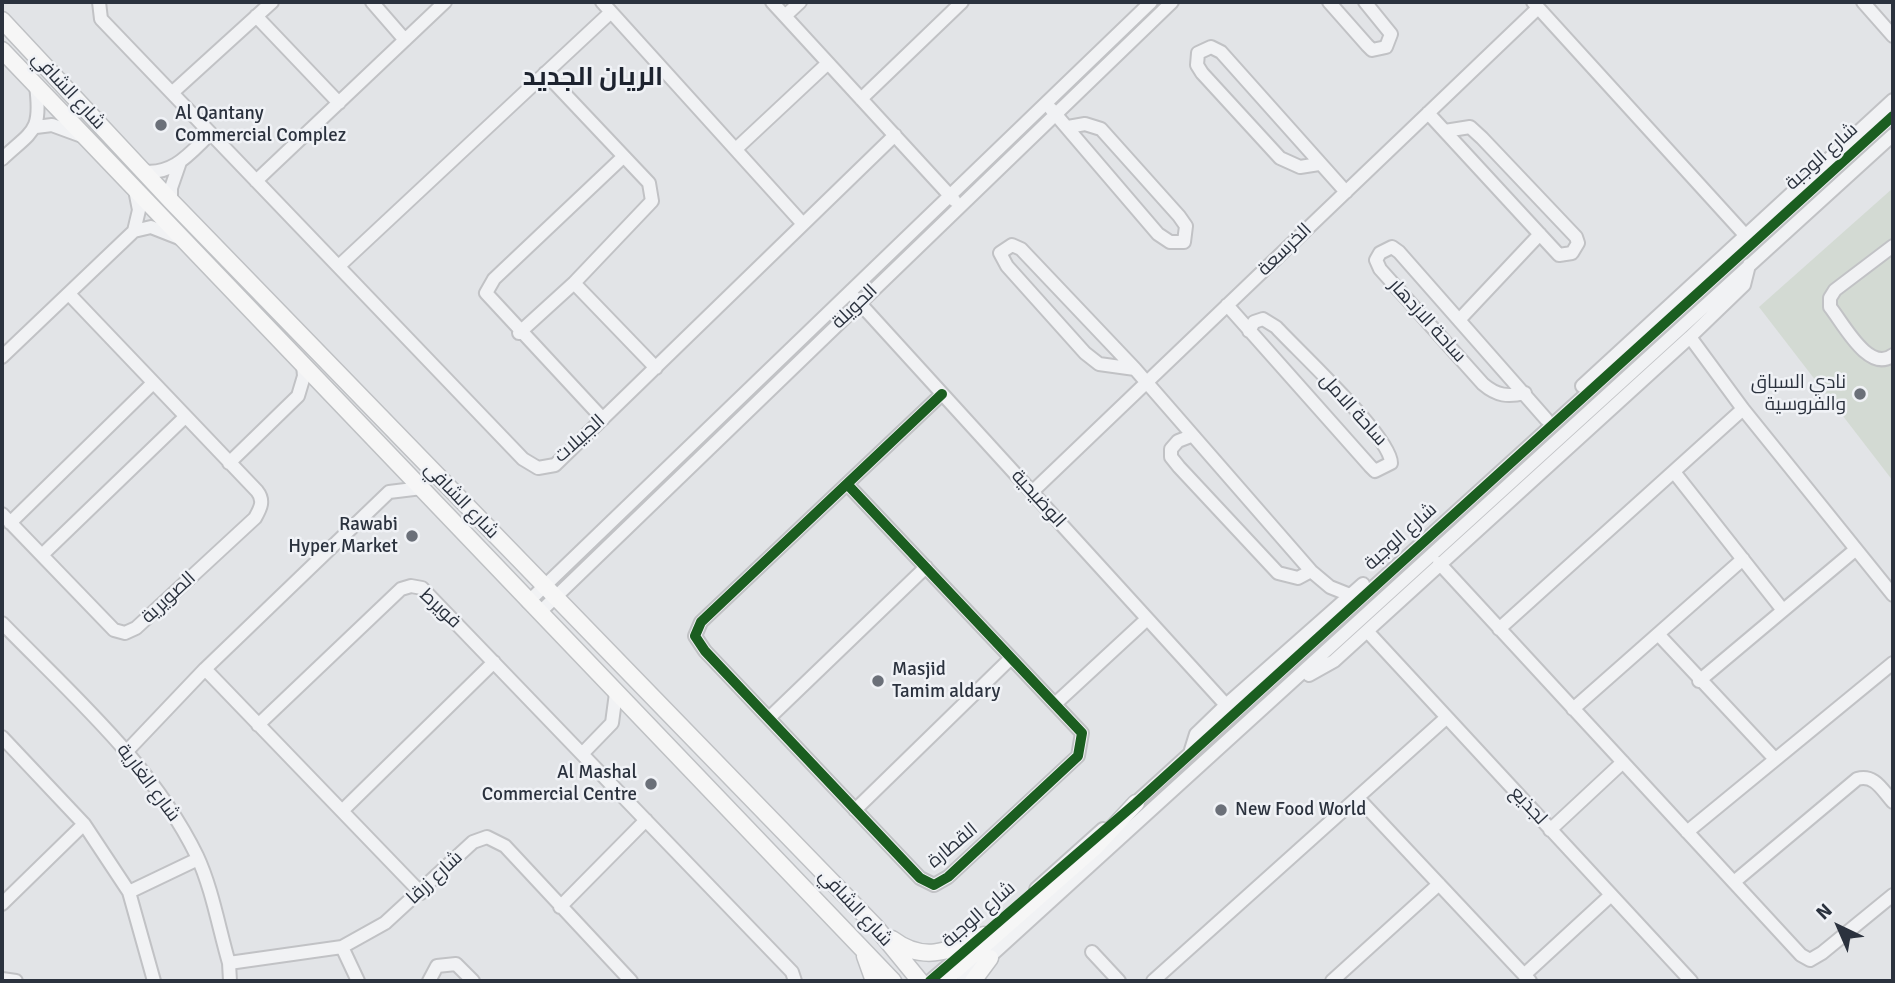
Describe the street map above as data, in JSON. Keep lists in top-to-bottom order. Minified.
{"streets":{"main road":["شارع الشافي"],"street":["شارع الوجبة","الخرسعة","الحويلة","ساحة الازدهار","ساحة الامل","الجبيلات","الوضيحية","الصويرية","فويرط","شارع الغارية","لجذيع","القطارة","شارع زرقا"]},"crossings":[["شارع الشافي","الحويلة"],["شارع الوجبة","ساحة الازدهار"],["شارع الوجبة","الوضيحية"],["شارع الوجبة","لجذيع"],["الخرسعة","ساحة الامل"],["الخرسعة","الوضيحية"],["الحويلة","الوضيحية"],["الوضيحية","القطارة"],["شارع الغارية","شارع زرقا"]],"districts":["الريان الجديد"],"places":["Al Qantany Commercial Complez","نادي السباق والفروسية","Rawabi Hyper Market","Masjid Tamim aldary","Al Mashal Commercial Centre","New Food World"],"north":"top left"}
